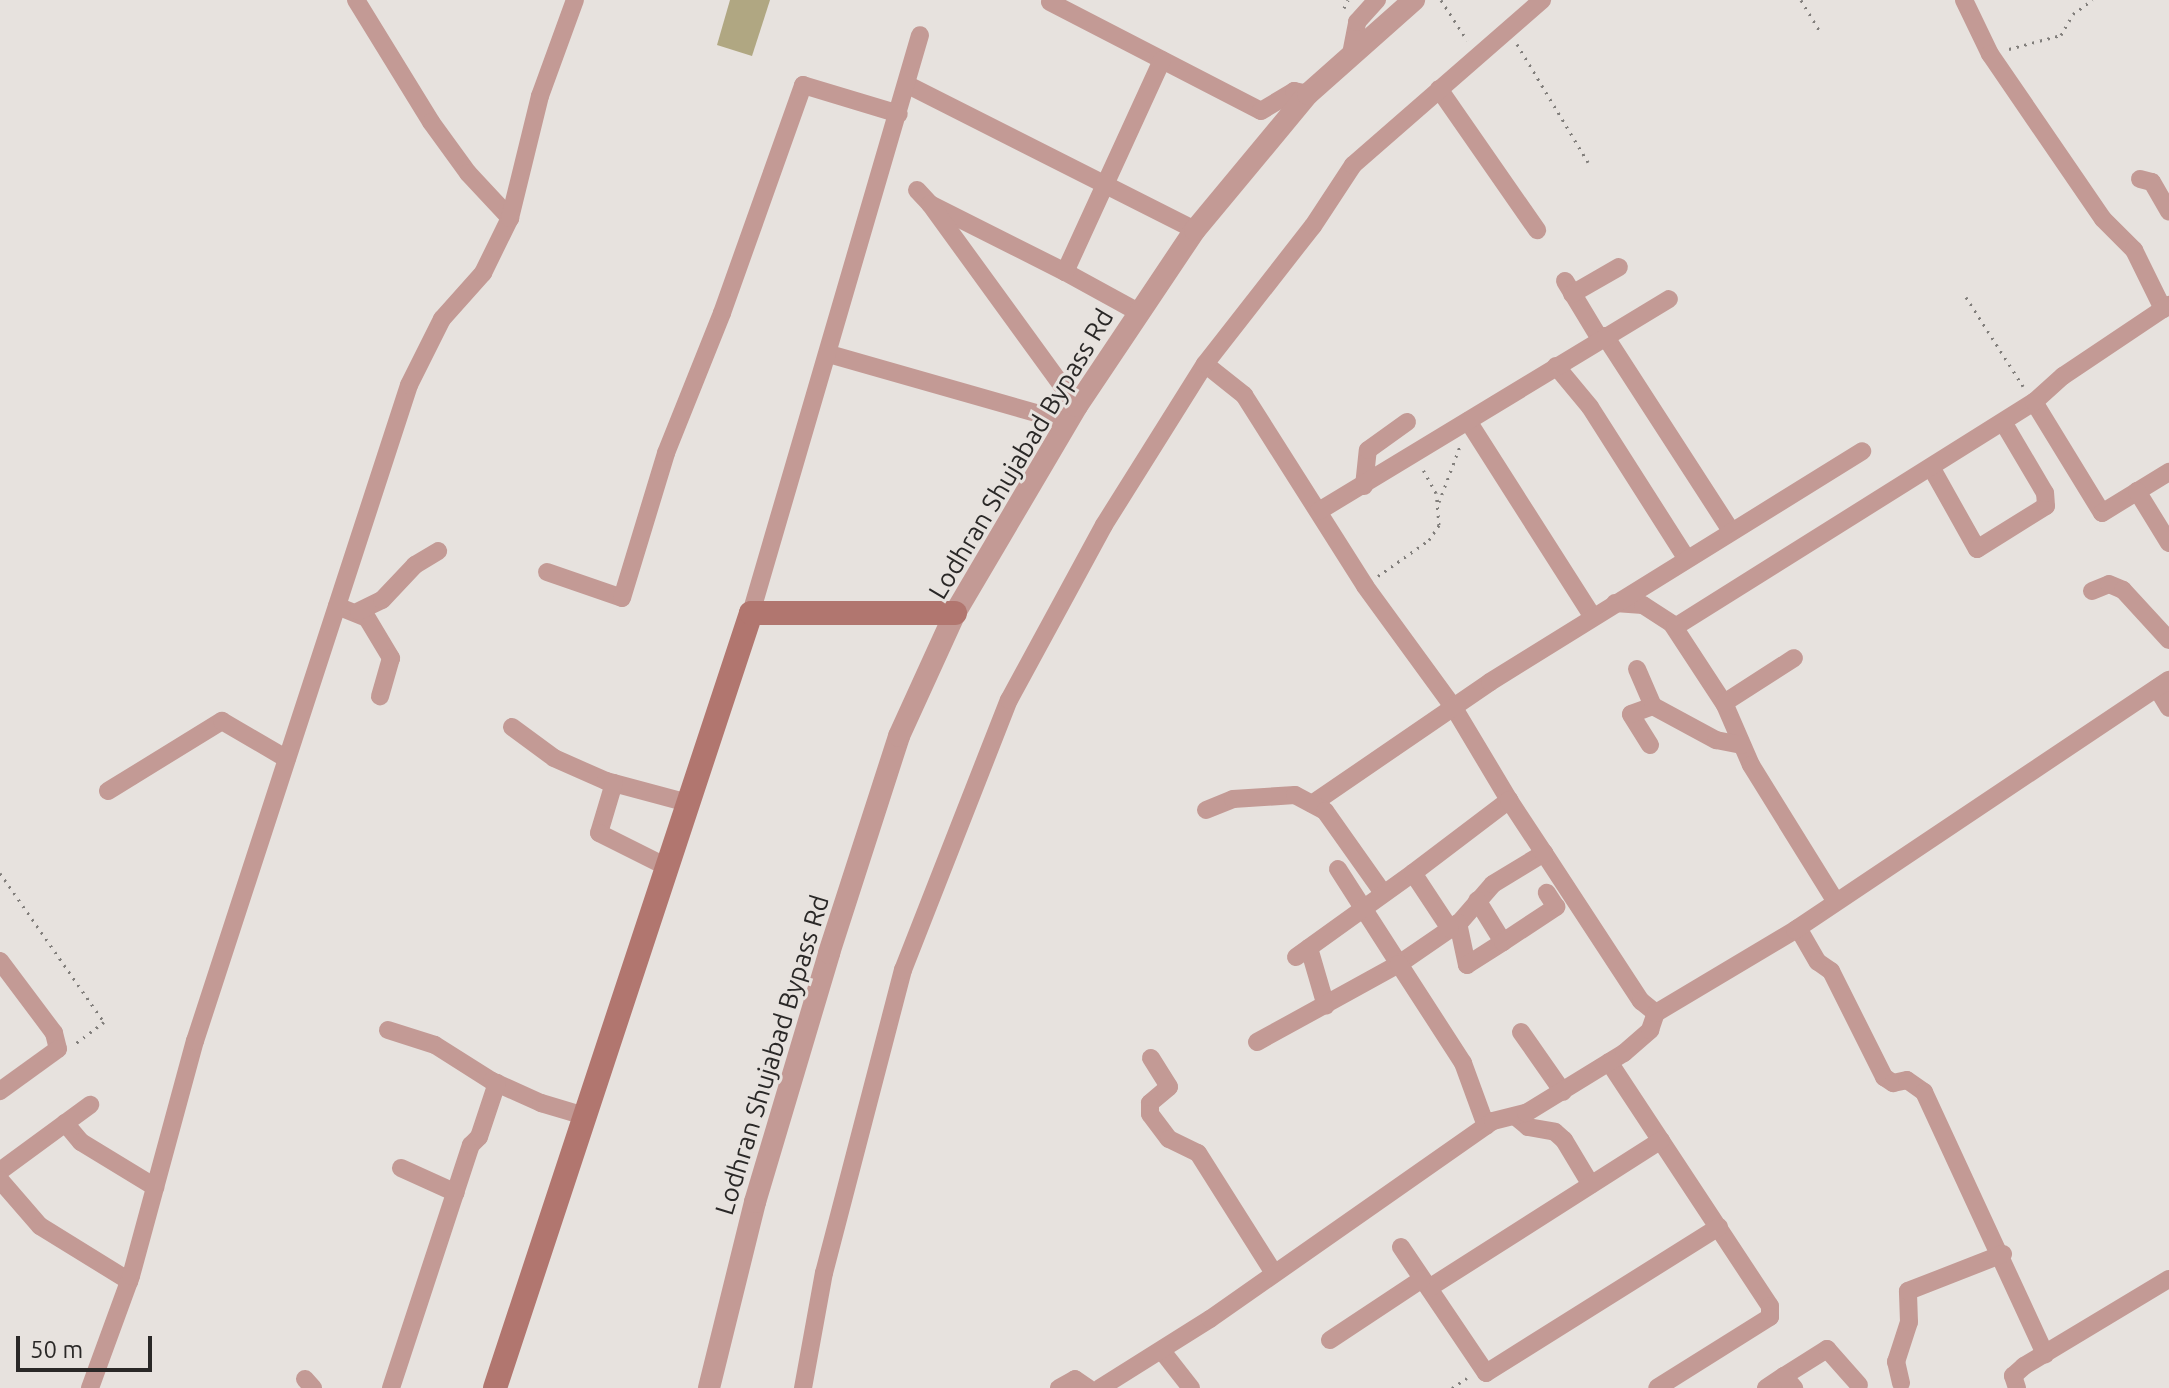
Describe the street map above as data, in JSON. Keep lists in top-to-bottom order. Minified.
{"streets":{"street":["Lodhran Shujabad Bypass Rd"]},"scale_bar":"50 m"}
